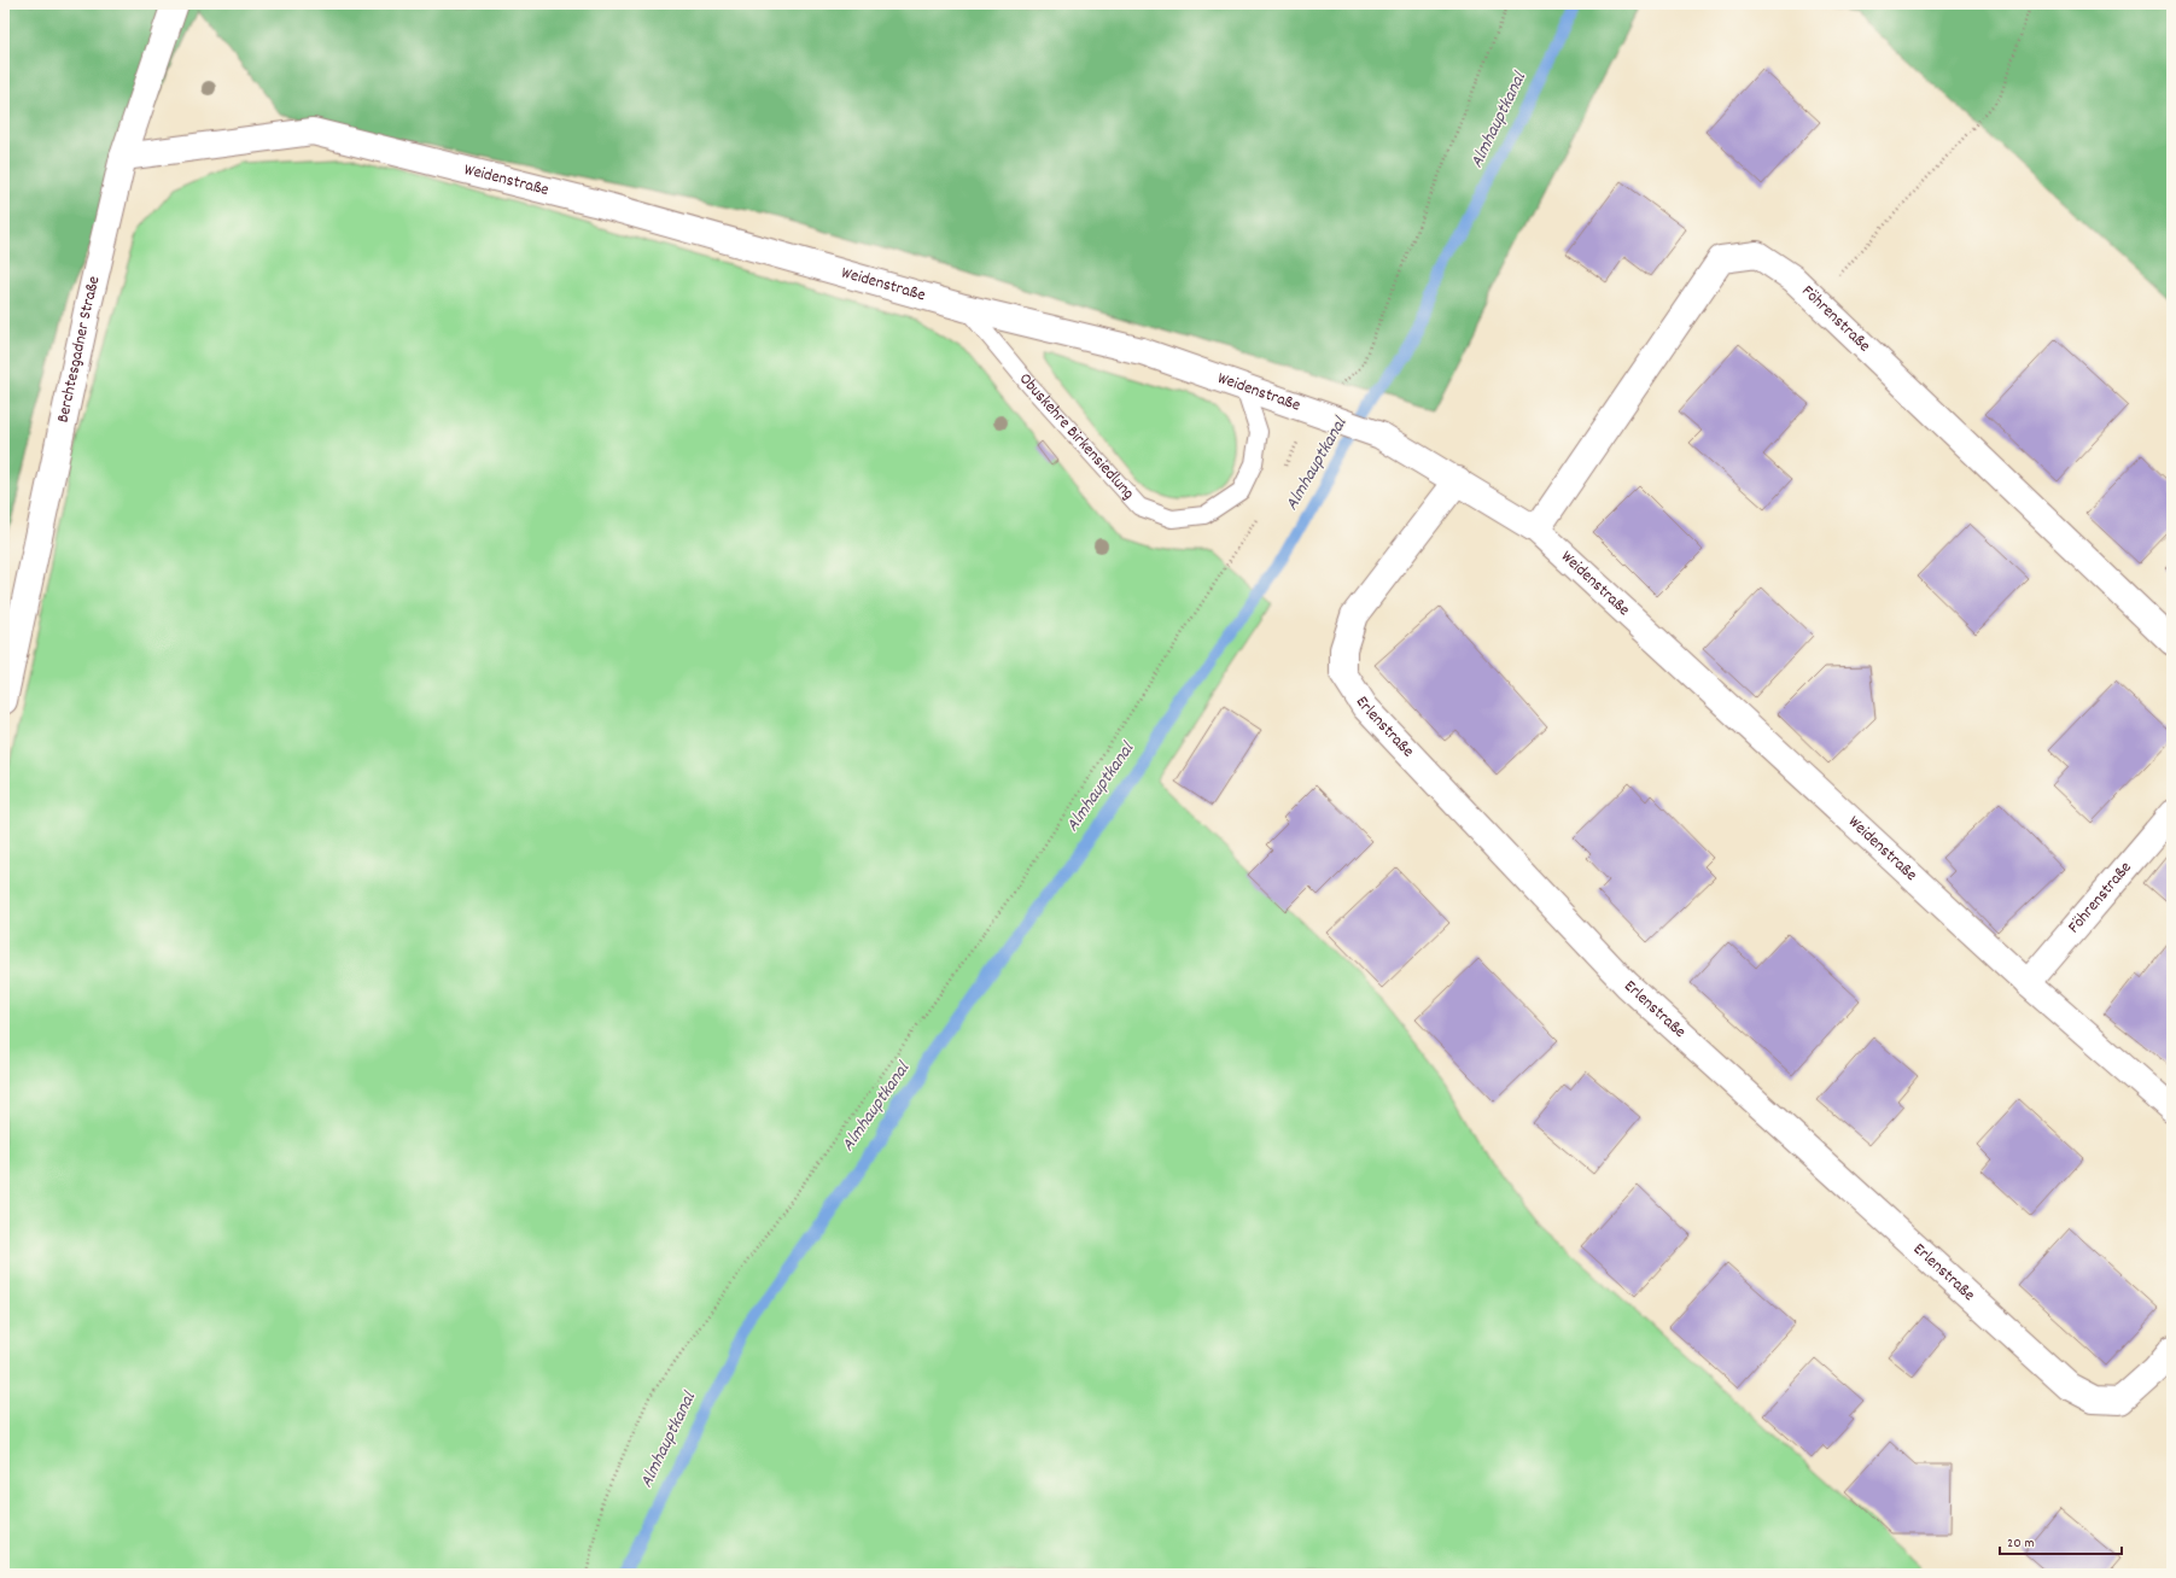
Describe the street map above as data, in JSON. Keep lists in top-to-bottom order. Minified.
{"streets":{"street":["Weidenstraße","Föhrenstraße","Berchtesgadner Straße","Erlenstraße"],"lane":["Obuskehre Birkensiedlung"]},"crossings":[["Weidenstraße","Föhrenstraße"],["Weidenstraße","Berchtesgadner Straße"],["Weidenstraße","Obuskehre Birkensiedlung"],["Weidenstraße","Erlenstraße"]],"water":["Almhauptkanal"],"scale_bar":"20 m"}
